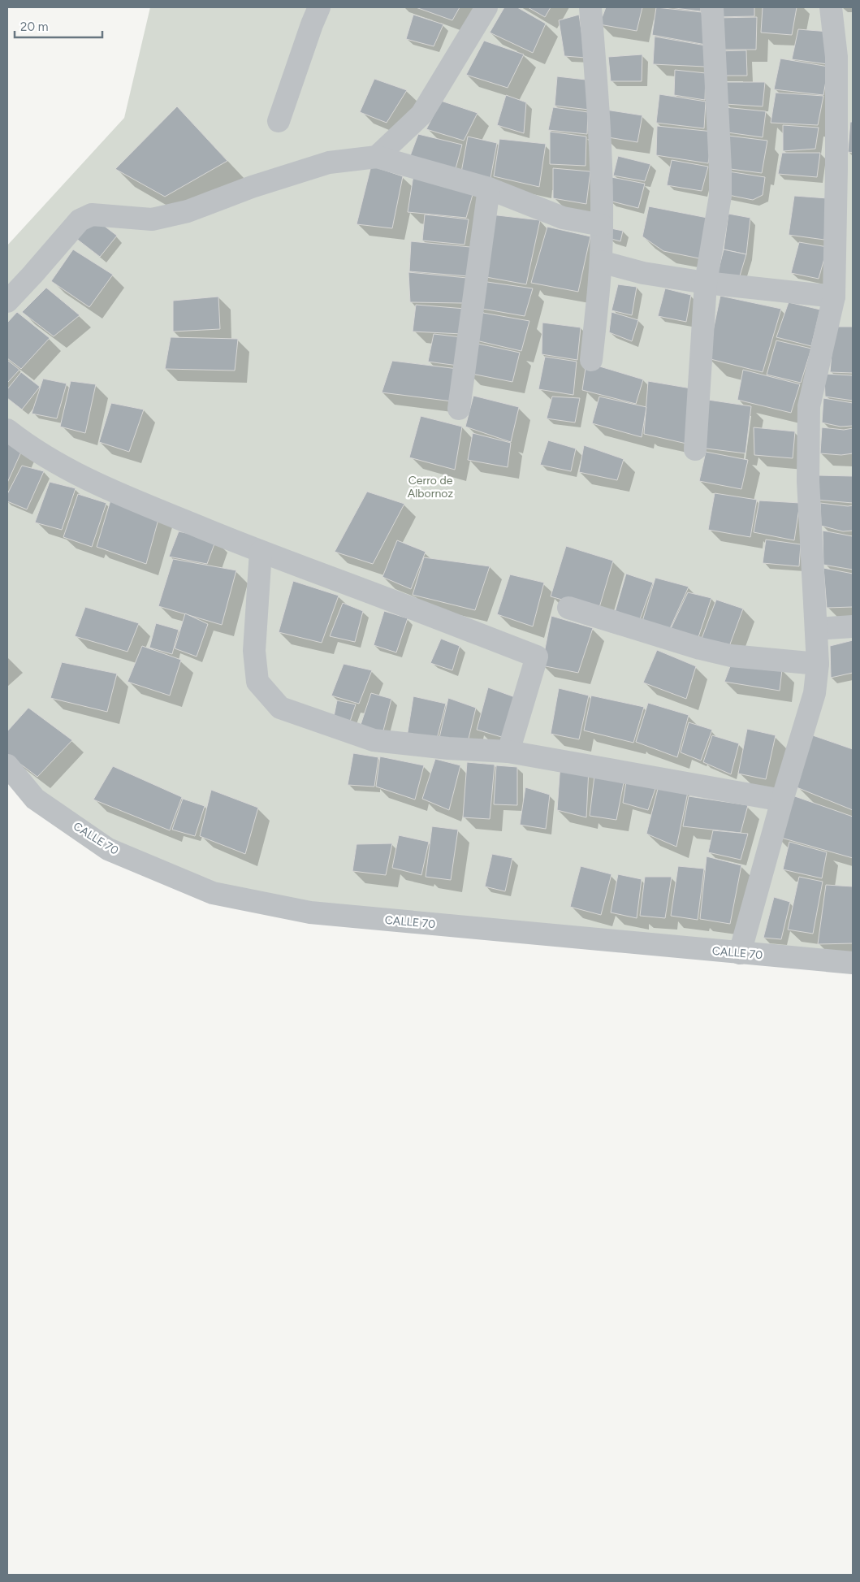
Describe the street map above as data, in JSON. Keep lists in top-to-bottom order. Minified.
{"streets":{"street":["CALLE 70"]},"parks":["Cerro de Albornoz"],"scale_bar":"20 m"}
